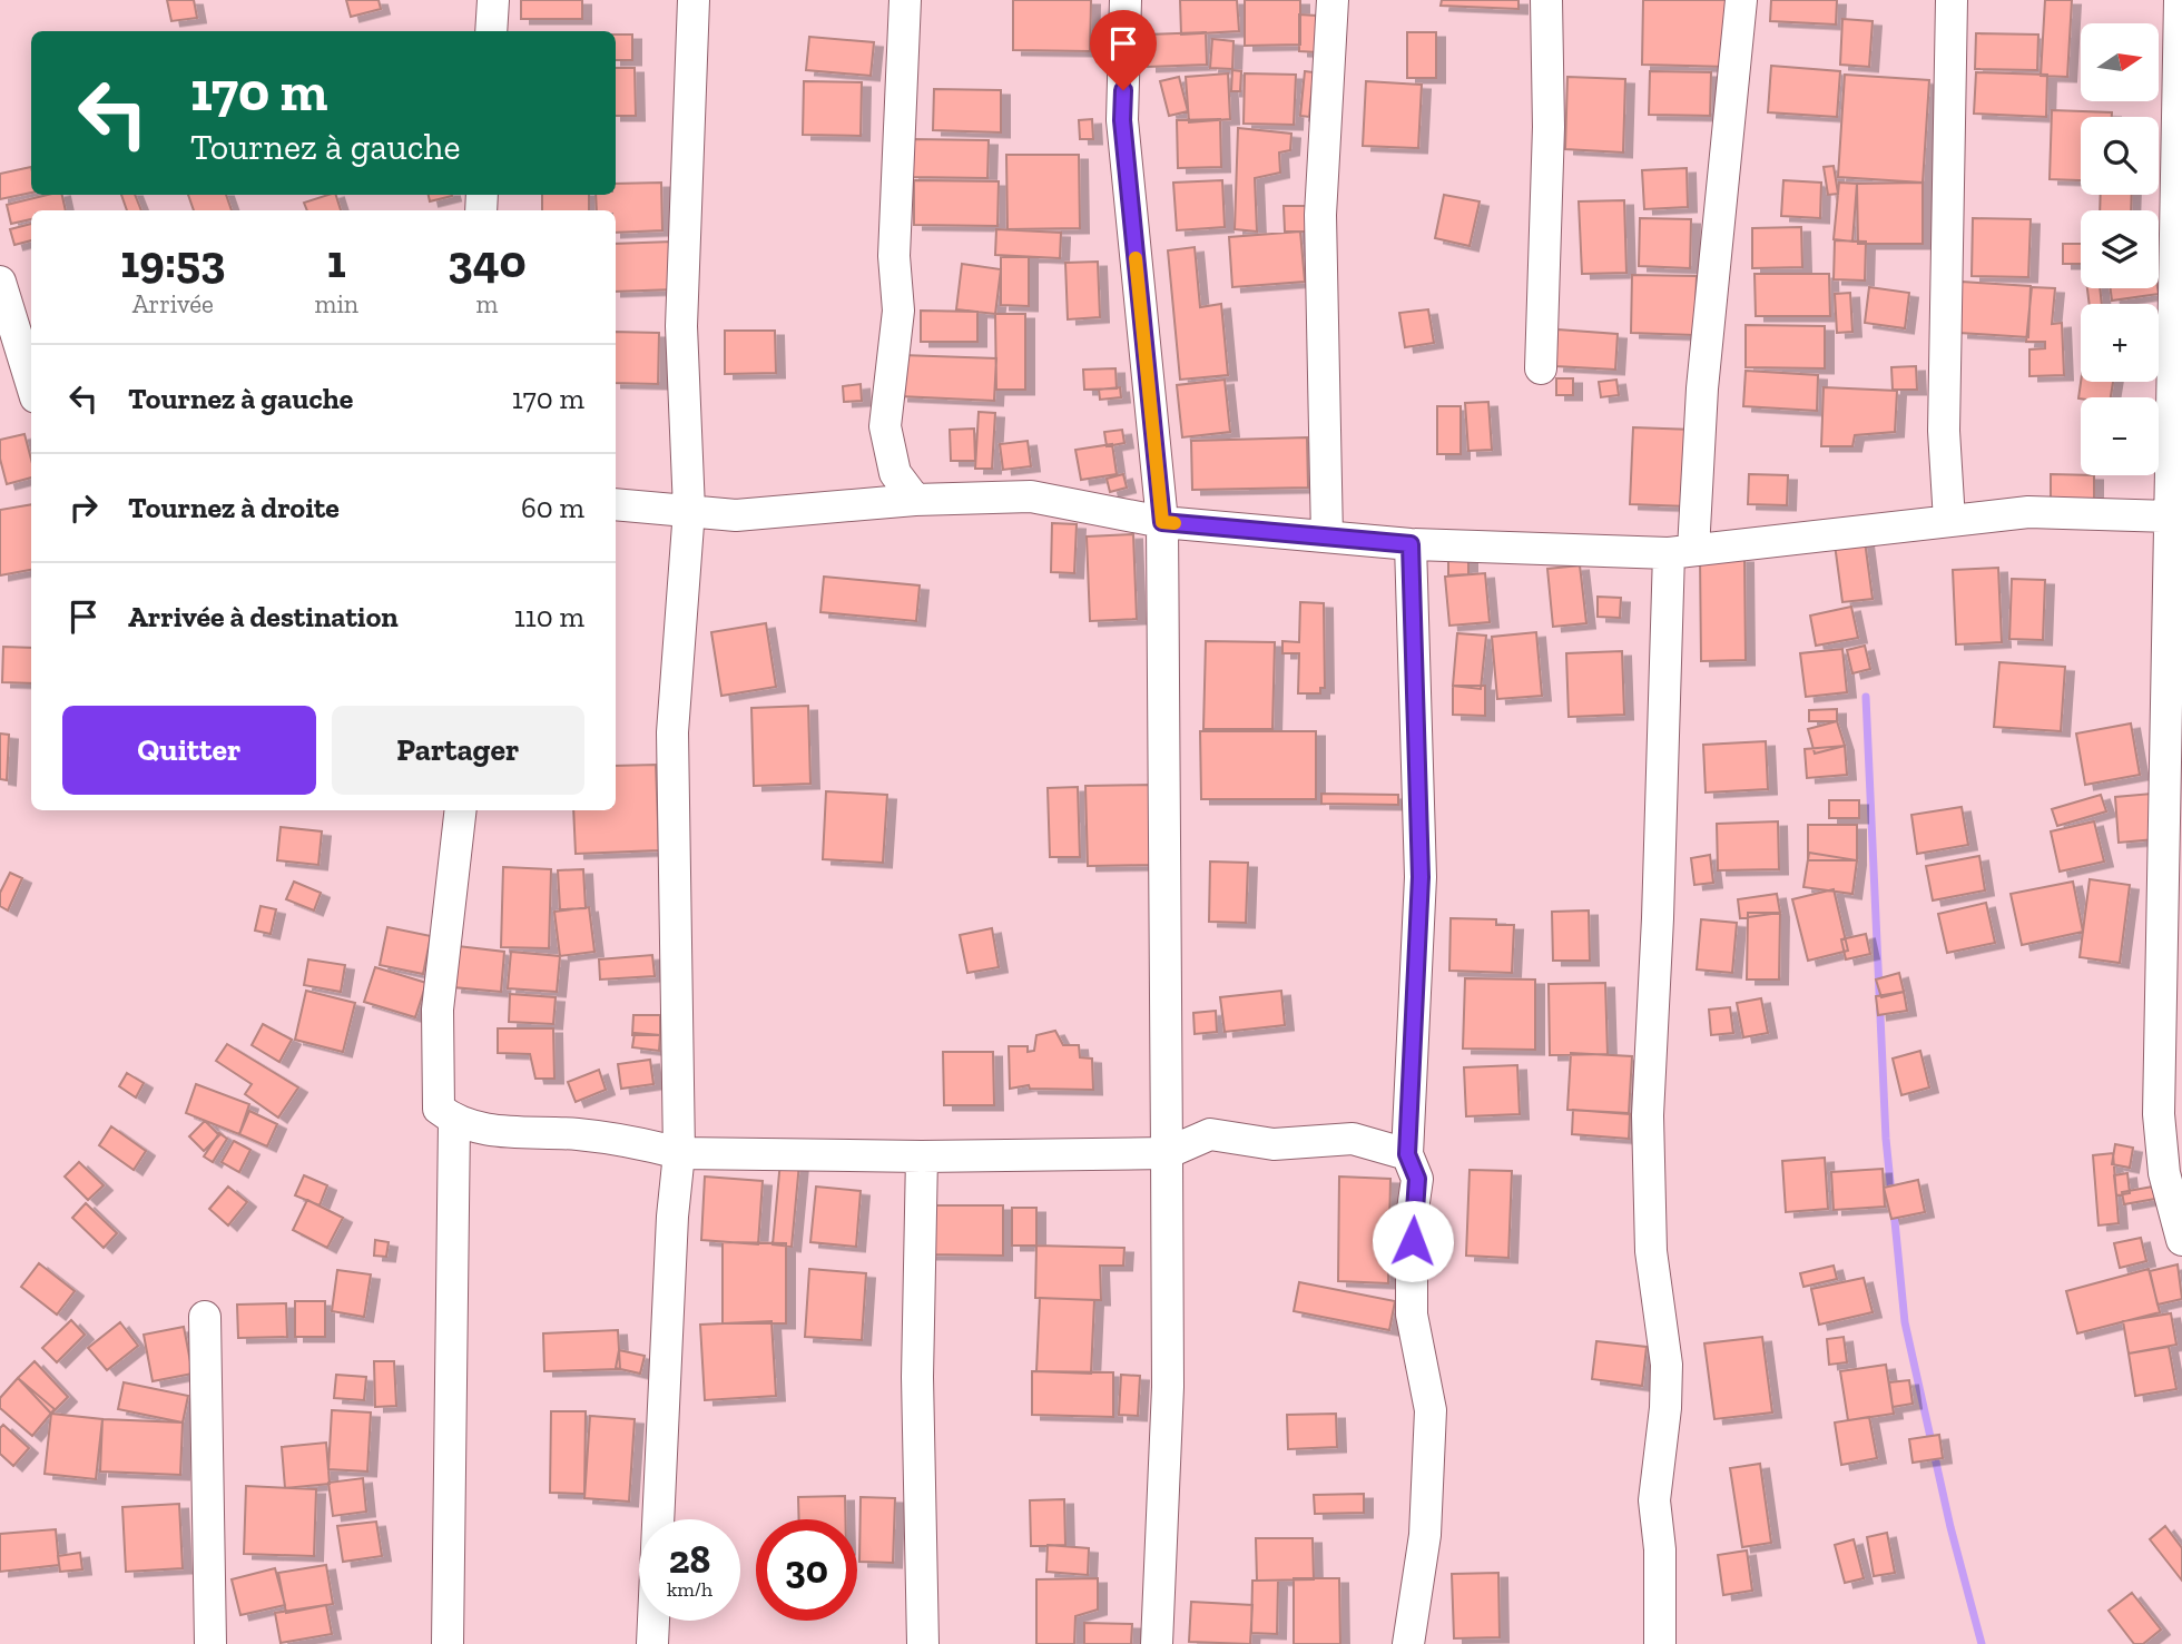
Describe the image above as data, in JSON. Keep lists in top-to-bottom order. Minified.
{"north":"right","page":{"map_buttons":["+","−"],"turn":["170 m","Tournez à gauche"],"eta":["19:53","Arrivée","1","min","340","m"],"list":[{"name":"Tournez à gauche","value":"170 m"},{"name":"Tournez à droite","value":"60 m"},{"name":"Arrivée à destination","value":"110 m"}],"buttons":["Quitter","Partager"],"speed":"28 km/h","limit":"30"}}
